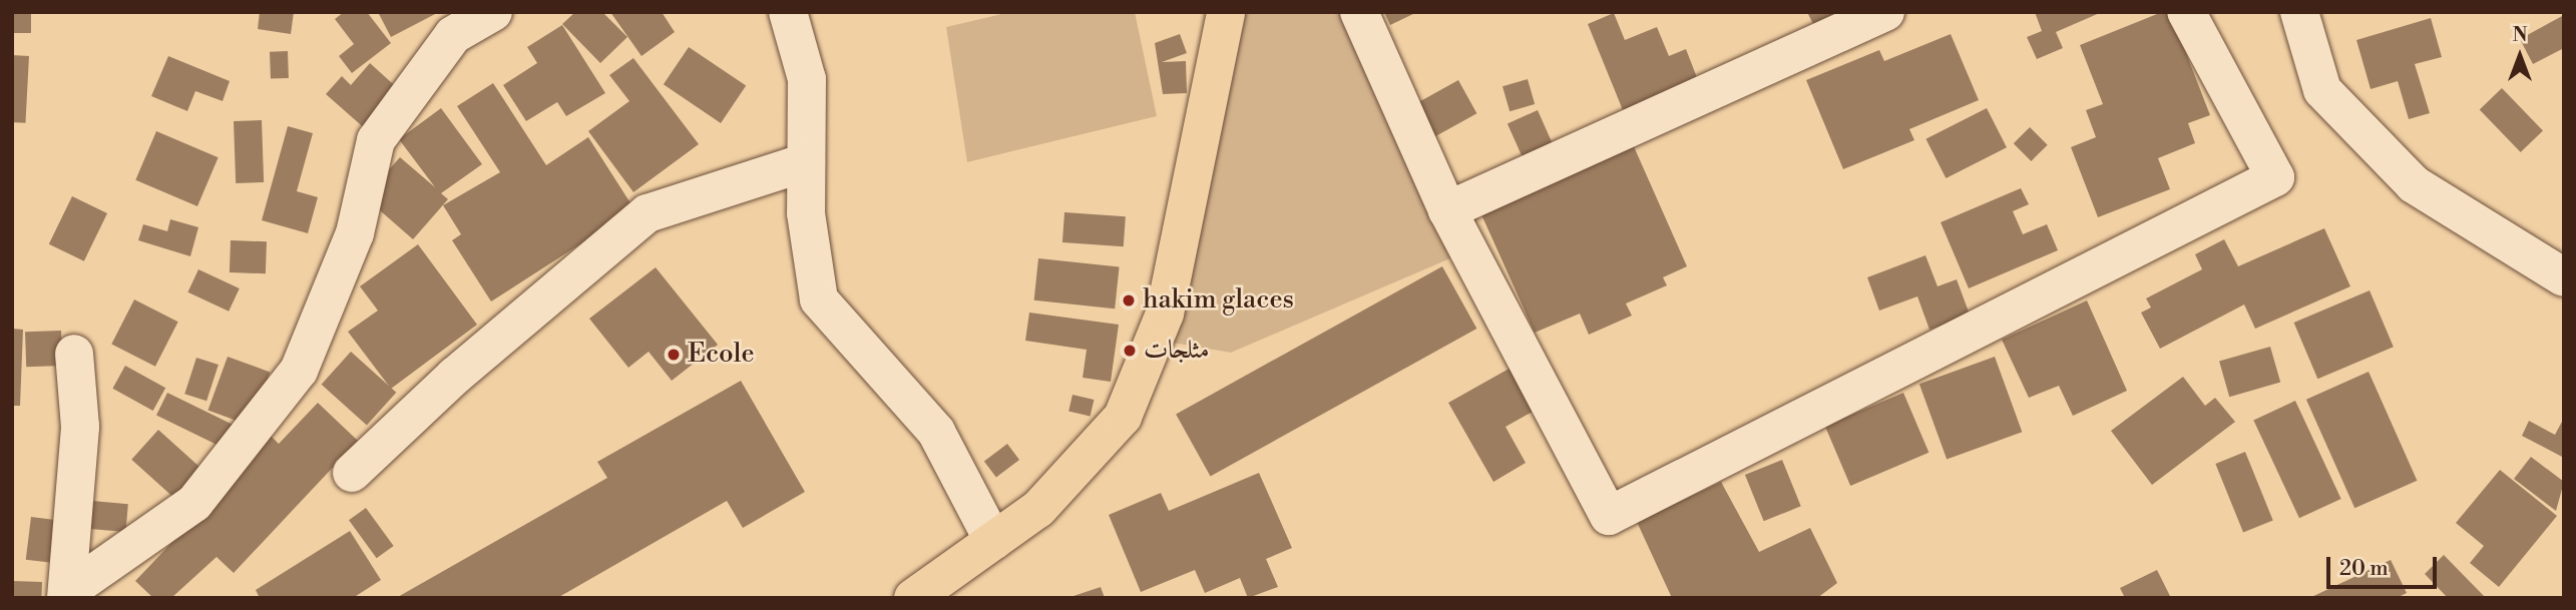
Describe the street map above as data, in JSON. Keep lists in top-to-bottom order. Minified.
{"places":["hakim glaces","مثلجات","Ecole"],"scale_bar":"20 m","north":"top"}
